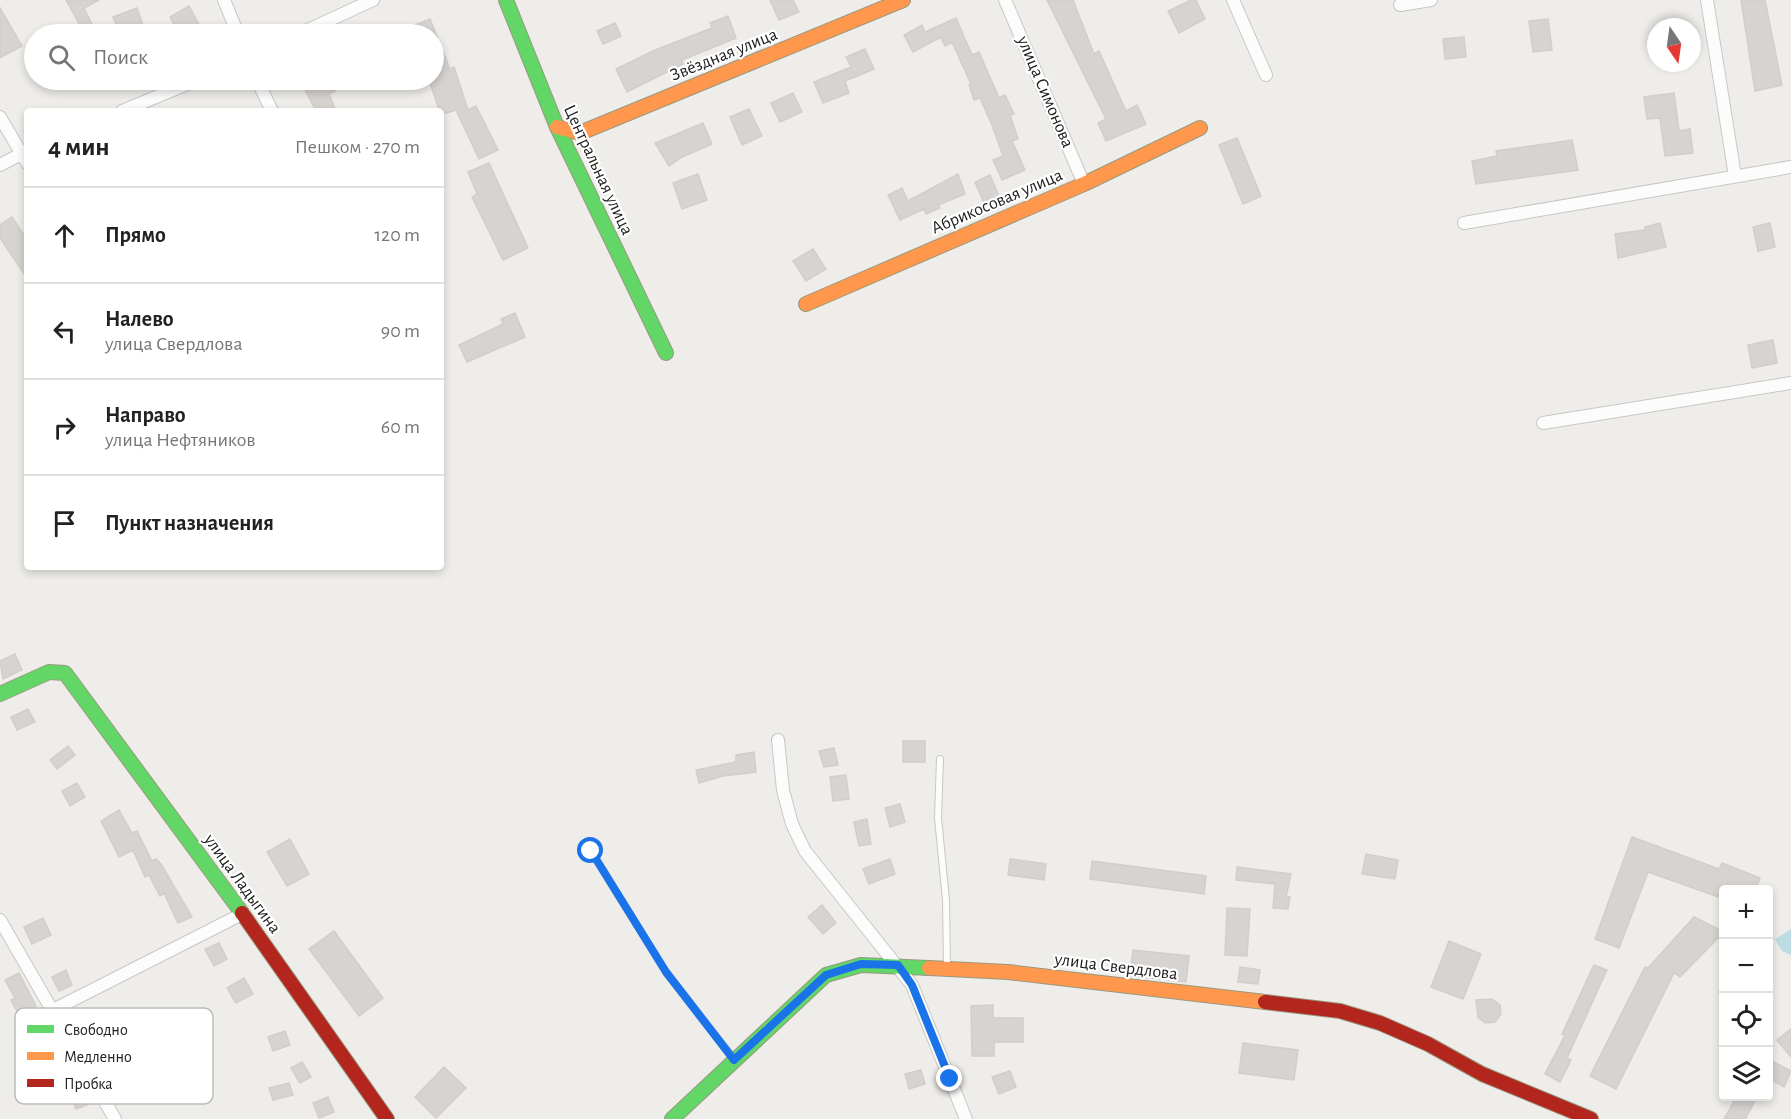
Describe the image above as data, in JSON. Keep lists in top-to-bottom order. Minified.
{"streets":{"street":["Звёздная улица","улица Симонова","Центральная улица","Абрикосовая улица","улица Ладыгина","улица Свердлова"]},"crossings":[["Звёздная улица","Центральная улица"],["улица Симонова","Абрикосовая улица"]],"legend":["Свободно","Медленно","Пробка"],"north":"bottom","page":{"search":"Поиск","heading":["4 мин","Пешком · 270 m"],"list":[["Прямо","120 m"],["Налево","улица Свердлова","90 m"],["Направо","улица Нефтяников","60 m"],"Пункт назначения"],"map_buttons":["+","−"]}}
